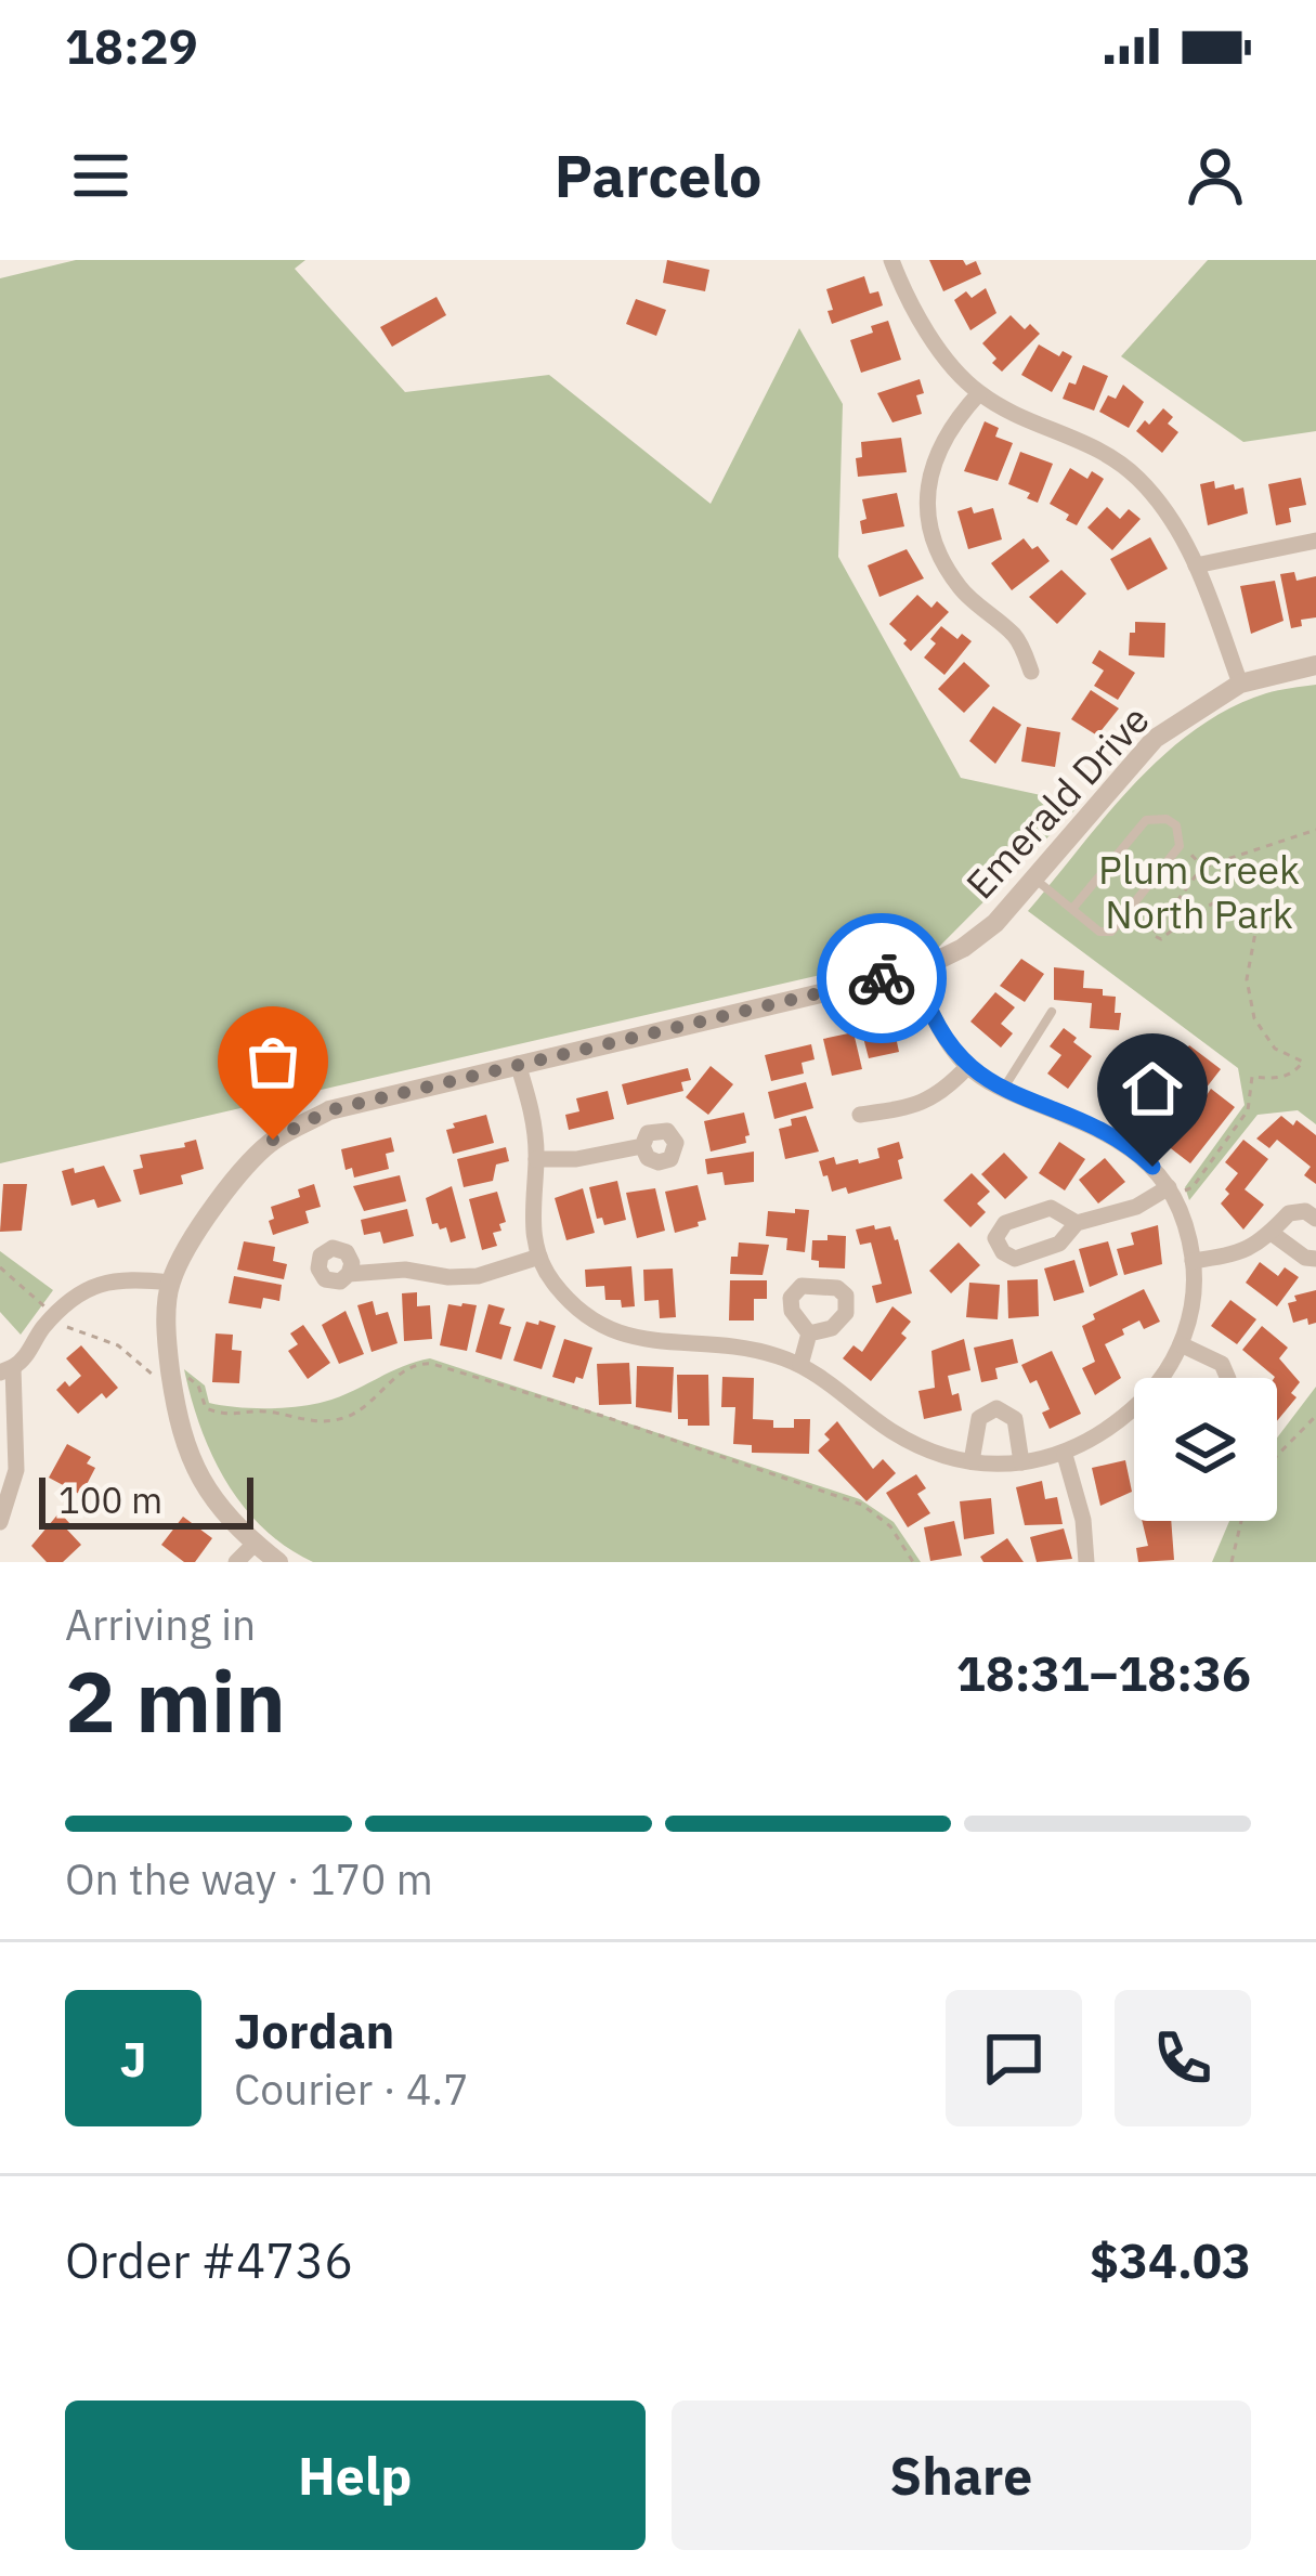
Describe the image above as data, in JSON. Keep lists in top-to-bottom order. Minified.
{"streets":{"street":["Emerald Drive"]},"parks":["Plum Creek North Park"],"scale_bar":"100 m","page":{"status":"18:29","header":"Parcelo","scale":"100 m","heading":["2 min","Arriving in","18:31–18:36"],"panel":["Jordan","Courier · 4.7","Order #4736","$34.03"],"bar":"On the way · 170 m","round":"J","buttons":["Help","Share"]}}
